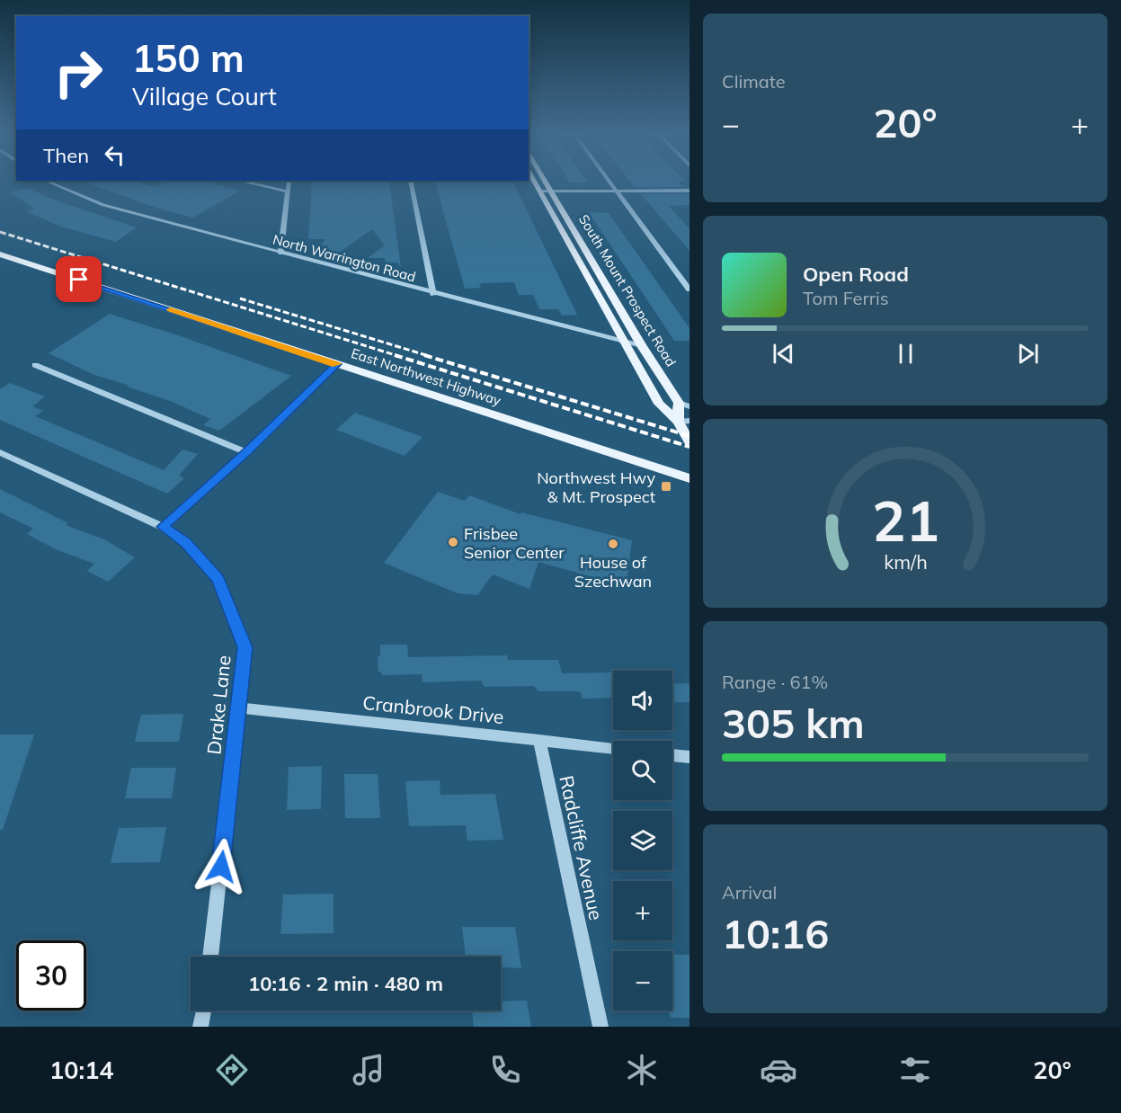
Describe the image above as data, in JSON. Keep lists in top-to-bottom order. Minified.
{"streets":{"main road":["South Mount Prospect Road","East Northwest Highway"],"street":["North Warrington Road","Drake Lane","Cranbrook Drive","Radcliffe Avenue"]},"crossings":[["North Warrington Road","South Mount Prospect Road"],["Drake Lane","Cranbrook Drive"],["Cranbrook Drive","Radcliffe Avenue"]],"places":{"transit":["Northwest Hwy & Mt. Prospect"],"other":["Frisbee Senior Center","House of Szechwan"]},"page":{"tile":["Climate",["Range · 61%","305 km"],["Arrival","10:16"]],"turn":["150 m","Village Court"],"heat":["−","20°","+"],"then":"Then","song":["Open Road","Tom Ferris"],"map_buttons":["+","−"],"limit":"30","trip":"10:16 · 2 min · 480 m","tabs":["10:14","20°"],"gauge":["21","km/h"]}}
